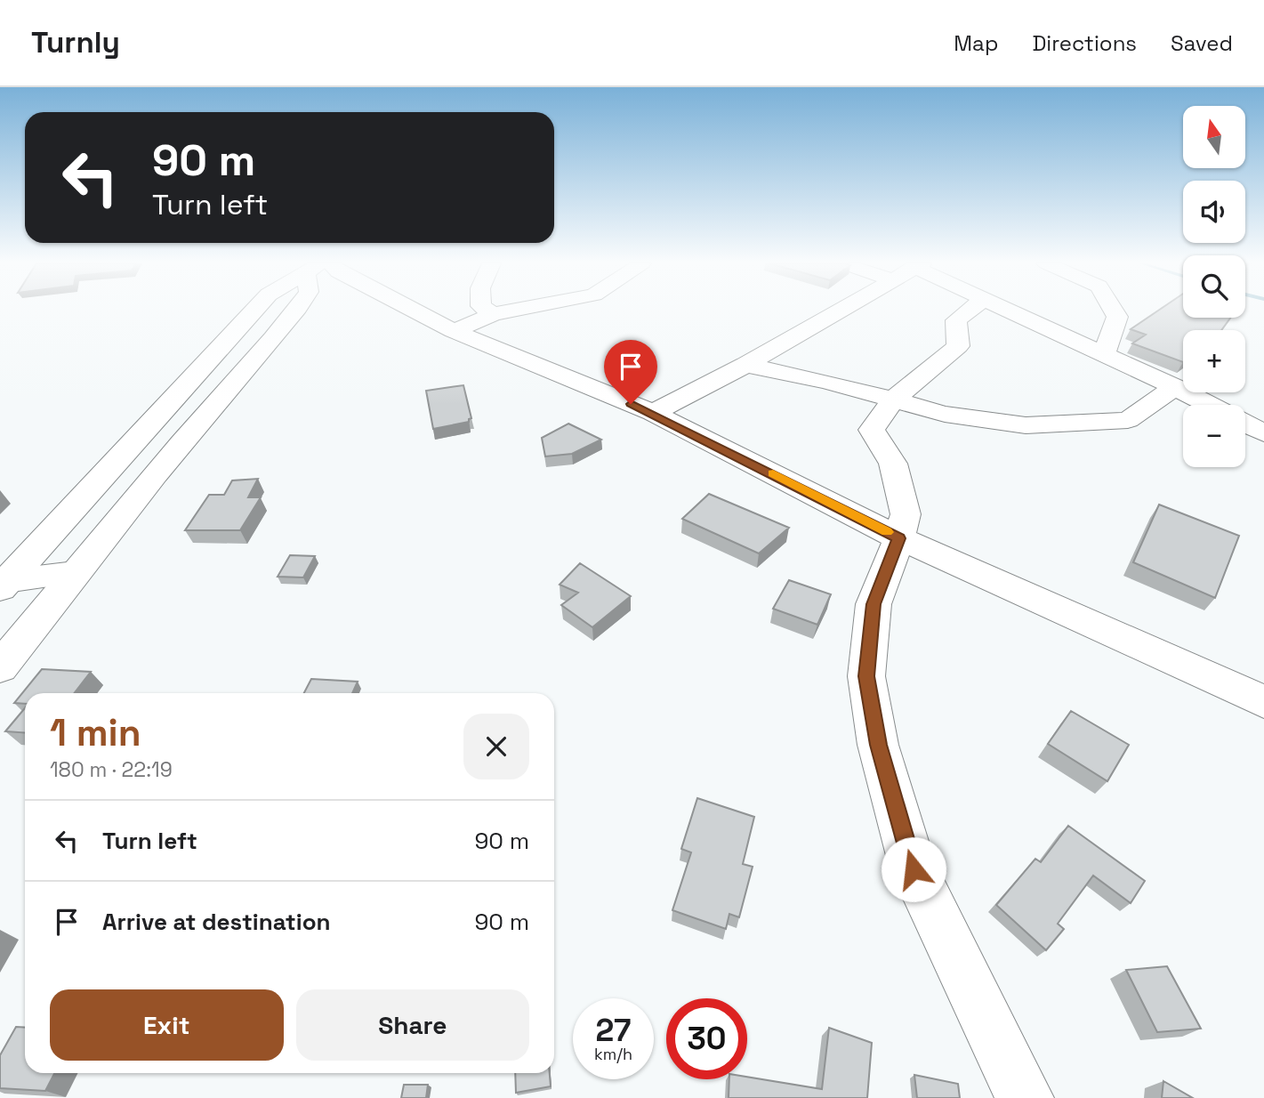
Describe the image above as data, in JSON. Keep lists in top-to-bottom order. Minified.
{"north":"top","page":{"header":"Turnly","nav":["Map","Directions","Saved"],"map_buttons":["+","−"],"turn":["90 m","Turn left"],"heading":["1 min","180 m · 22:19"],"list":[{"name":"Turn left","value":"90 m"},{"name":"Arrive at destination","value":"90 m"}],"buttons":["Exit","Share"],"speed":"27 km/h","limit":"30"}}
